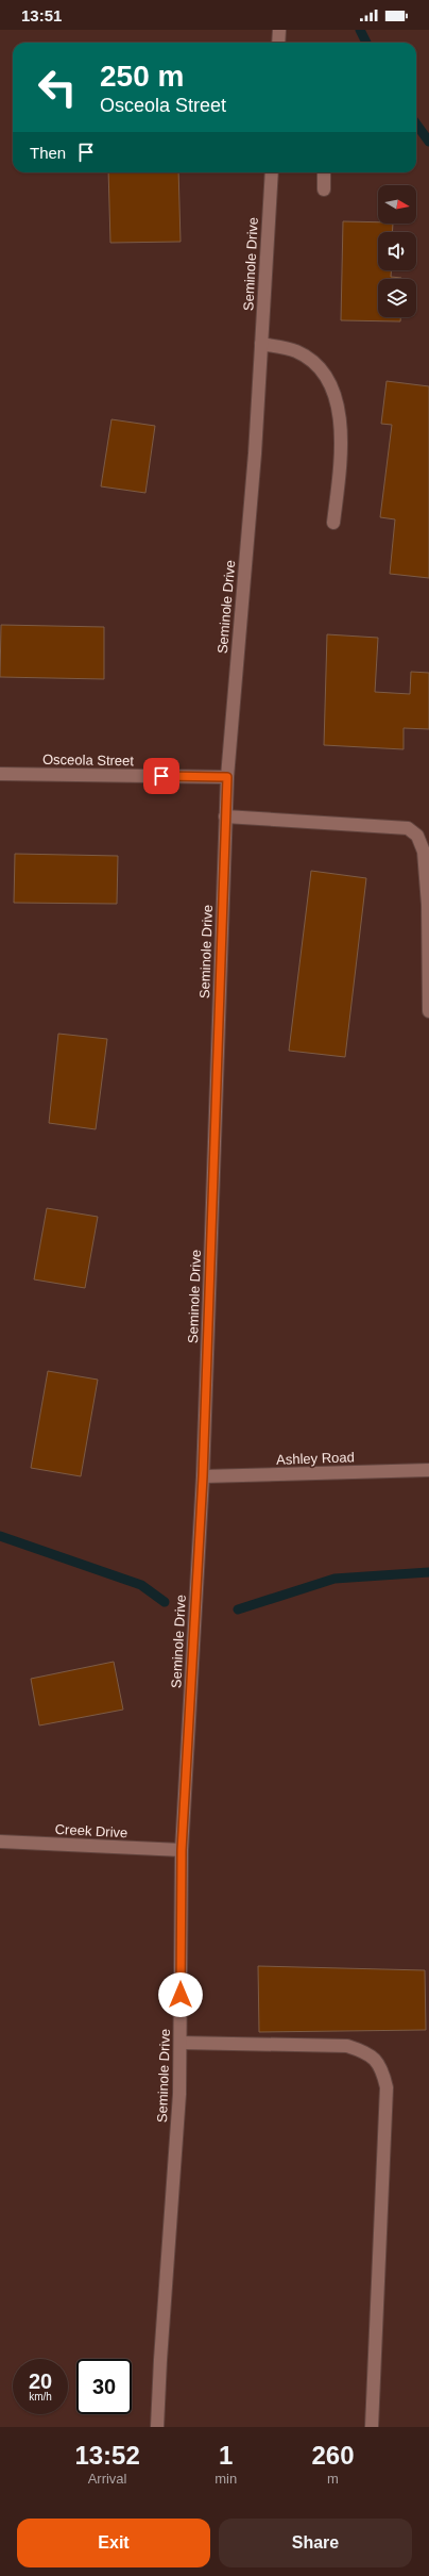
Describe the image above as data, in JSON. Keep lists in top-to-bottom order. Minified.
{"streets":{"street":["Seminole Drive","Osceola Street","Ashley Road","Creek Drive"]},"crossings":[["Seminole Drive","Osceola Street"],["Seminole Drive","Ashley Road"],["Seminole Drive","Creek Drive"]],"north":"right","page":{"status":"13:51","turn":["250 m","Osceola Street"],"then":"Then","speed":"20 km/h","limit":"30","eta":["13:52","Arrival","1","min","260","m"],"buttons":["Exit","Share"]}}
